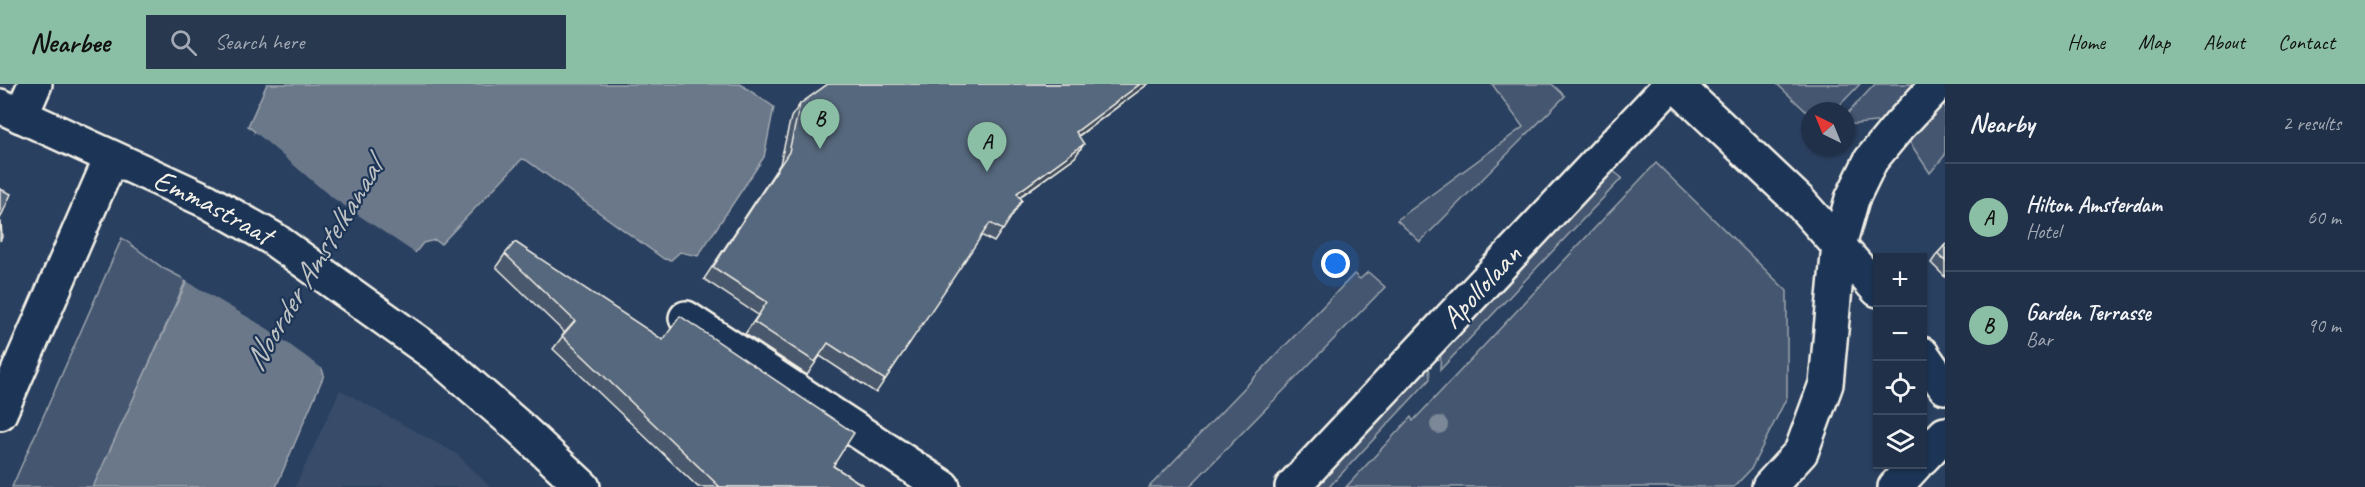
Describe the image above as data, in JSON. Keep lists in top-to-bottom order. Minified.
{"streets":{"street":["Emmastraat","Apollolaan"]},"water":["Noorder Amstelkanaal"],"north":"top left","page":{"header":"Nearbee","search":"Search here","nav":["Home","Map","About","Contact"],"heading":["Nearby","2 results"],"pins":["B","A"],"list":[{"mark":"A","name":"Hilton Amsterdam","note":"Hotel","value":"60 m"},{"mark":"B","name":"Garden Terrasse","note":"Bar","value":"90 m"}],"map_buttons":["+","−"]}}
